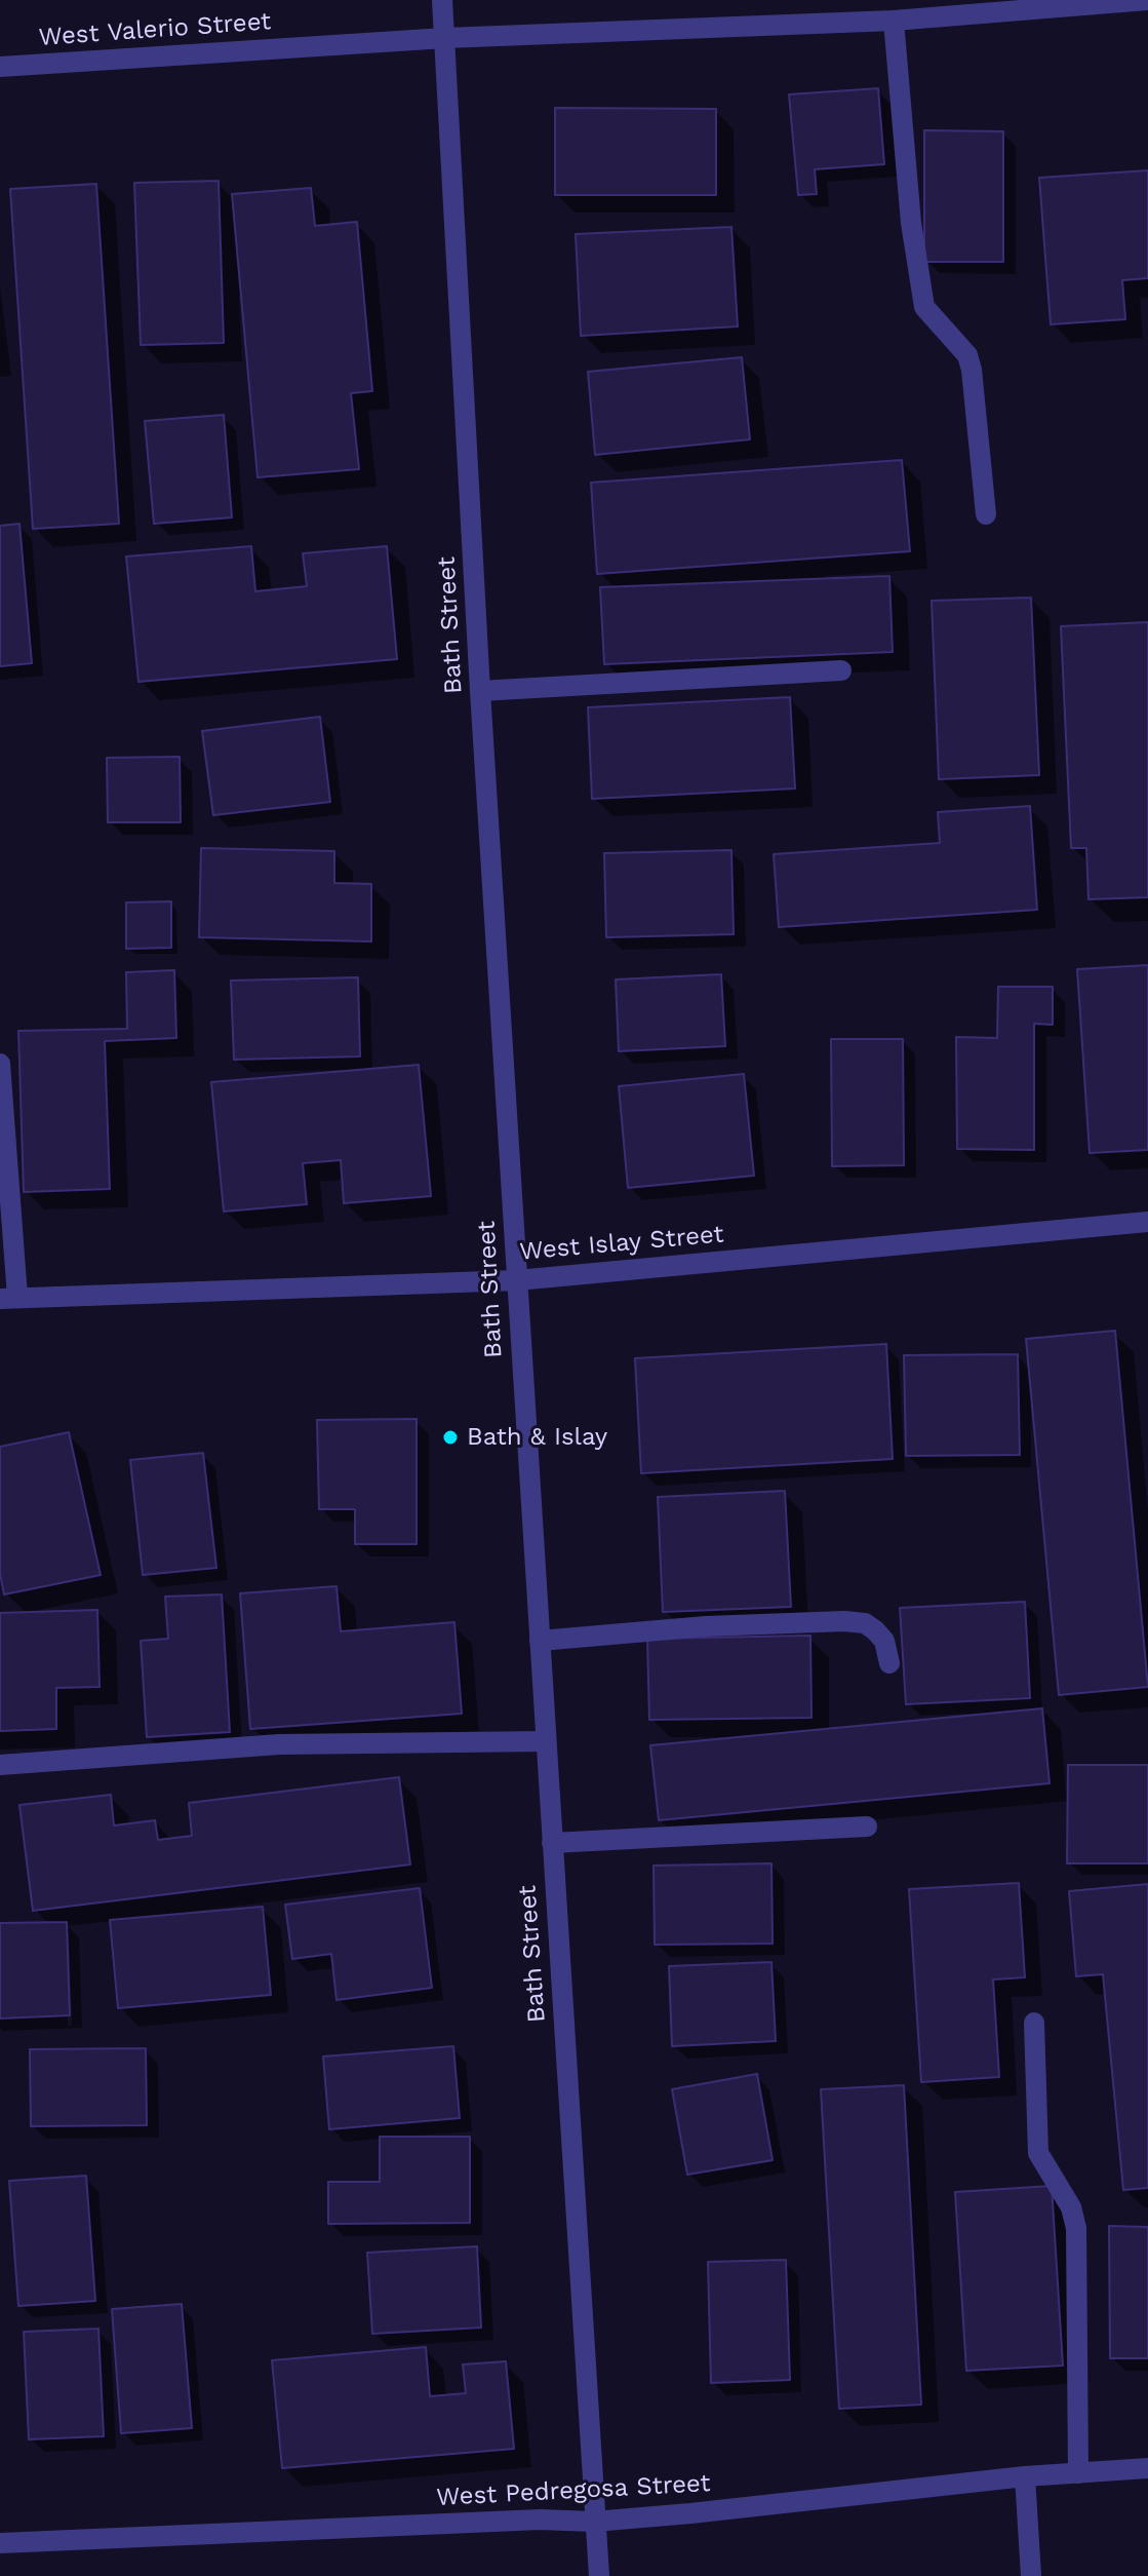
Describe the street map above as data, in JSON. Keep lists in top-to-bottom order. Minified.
{"streets":{"street":["West Valerio Street","Bath Street","West Islay Street","West Pedregosa Street"]},"crossings":[["West Valerio Street","Bath Street"],["Bath Street","West Islay Street"],["Bath Street","West Pedregosa Street"]],"places":["Bath & Islay"]}
